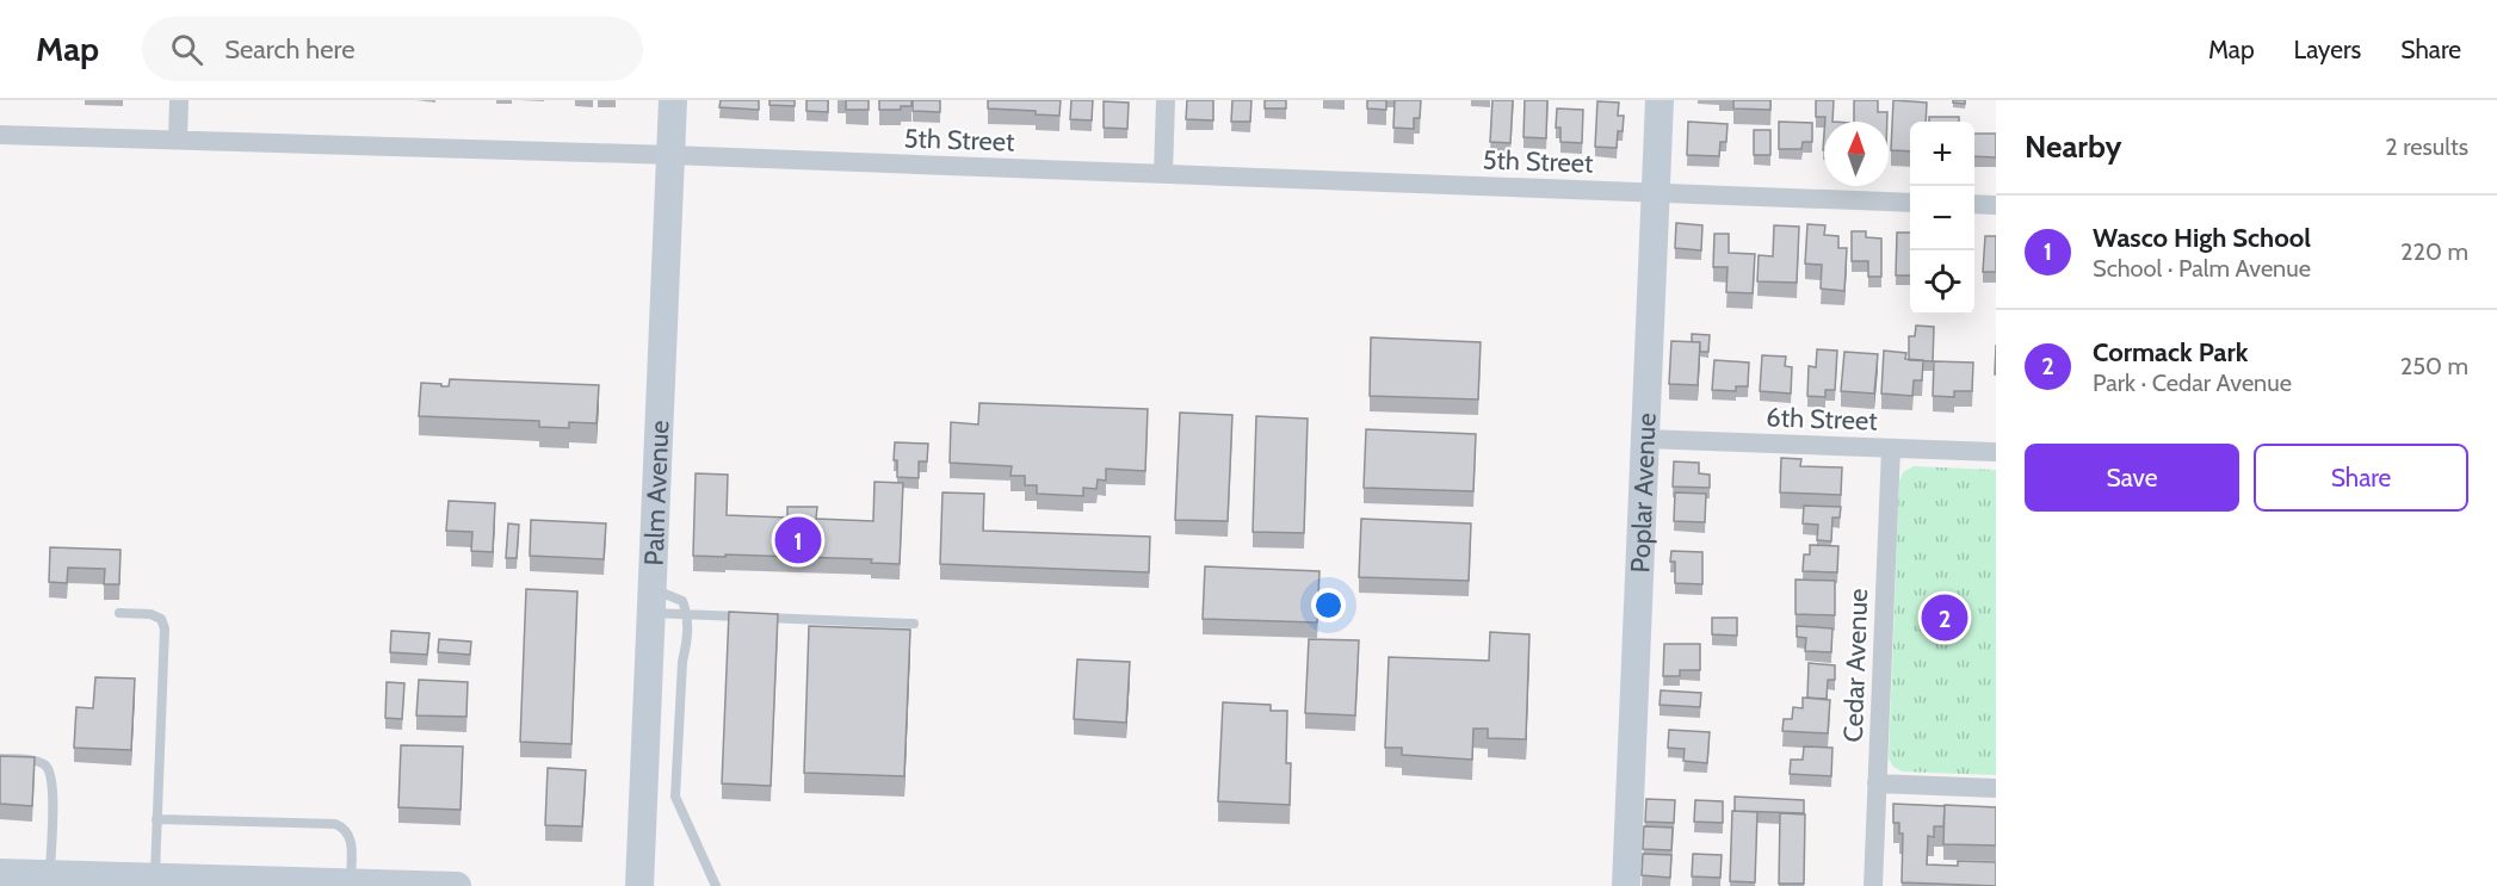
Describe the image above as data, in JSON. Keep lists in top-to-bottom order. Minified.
{"streets":{"main road":["Palm Avenue","Poplar Avenue"],"street":["5th Street","6th Street","Cedar Avenue"]},"crossings":[["5th Street","Palm Avenue"],["5th Street","Poplar Avenue"],["6th Street","Poplar Avenue"],["6th Street","Cedar Avenue"]],"north":"top","page":{"header":"Map","search":"Search here","nav":["Map","Layers","Share"],"heading":["Nearby","2 results"],"map_buttons":["+","−"],"list":[{"mark":"1","name":"Wasco High School","note":"School · Palm Avenue","value":"220 m"},{"mark":"2","name":"Cormack Park","note":"Park · Cedar Avenue","value":"250 m"}],"buttons":["Save","Share"],"pins":["1","2"]}}
